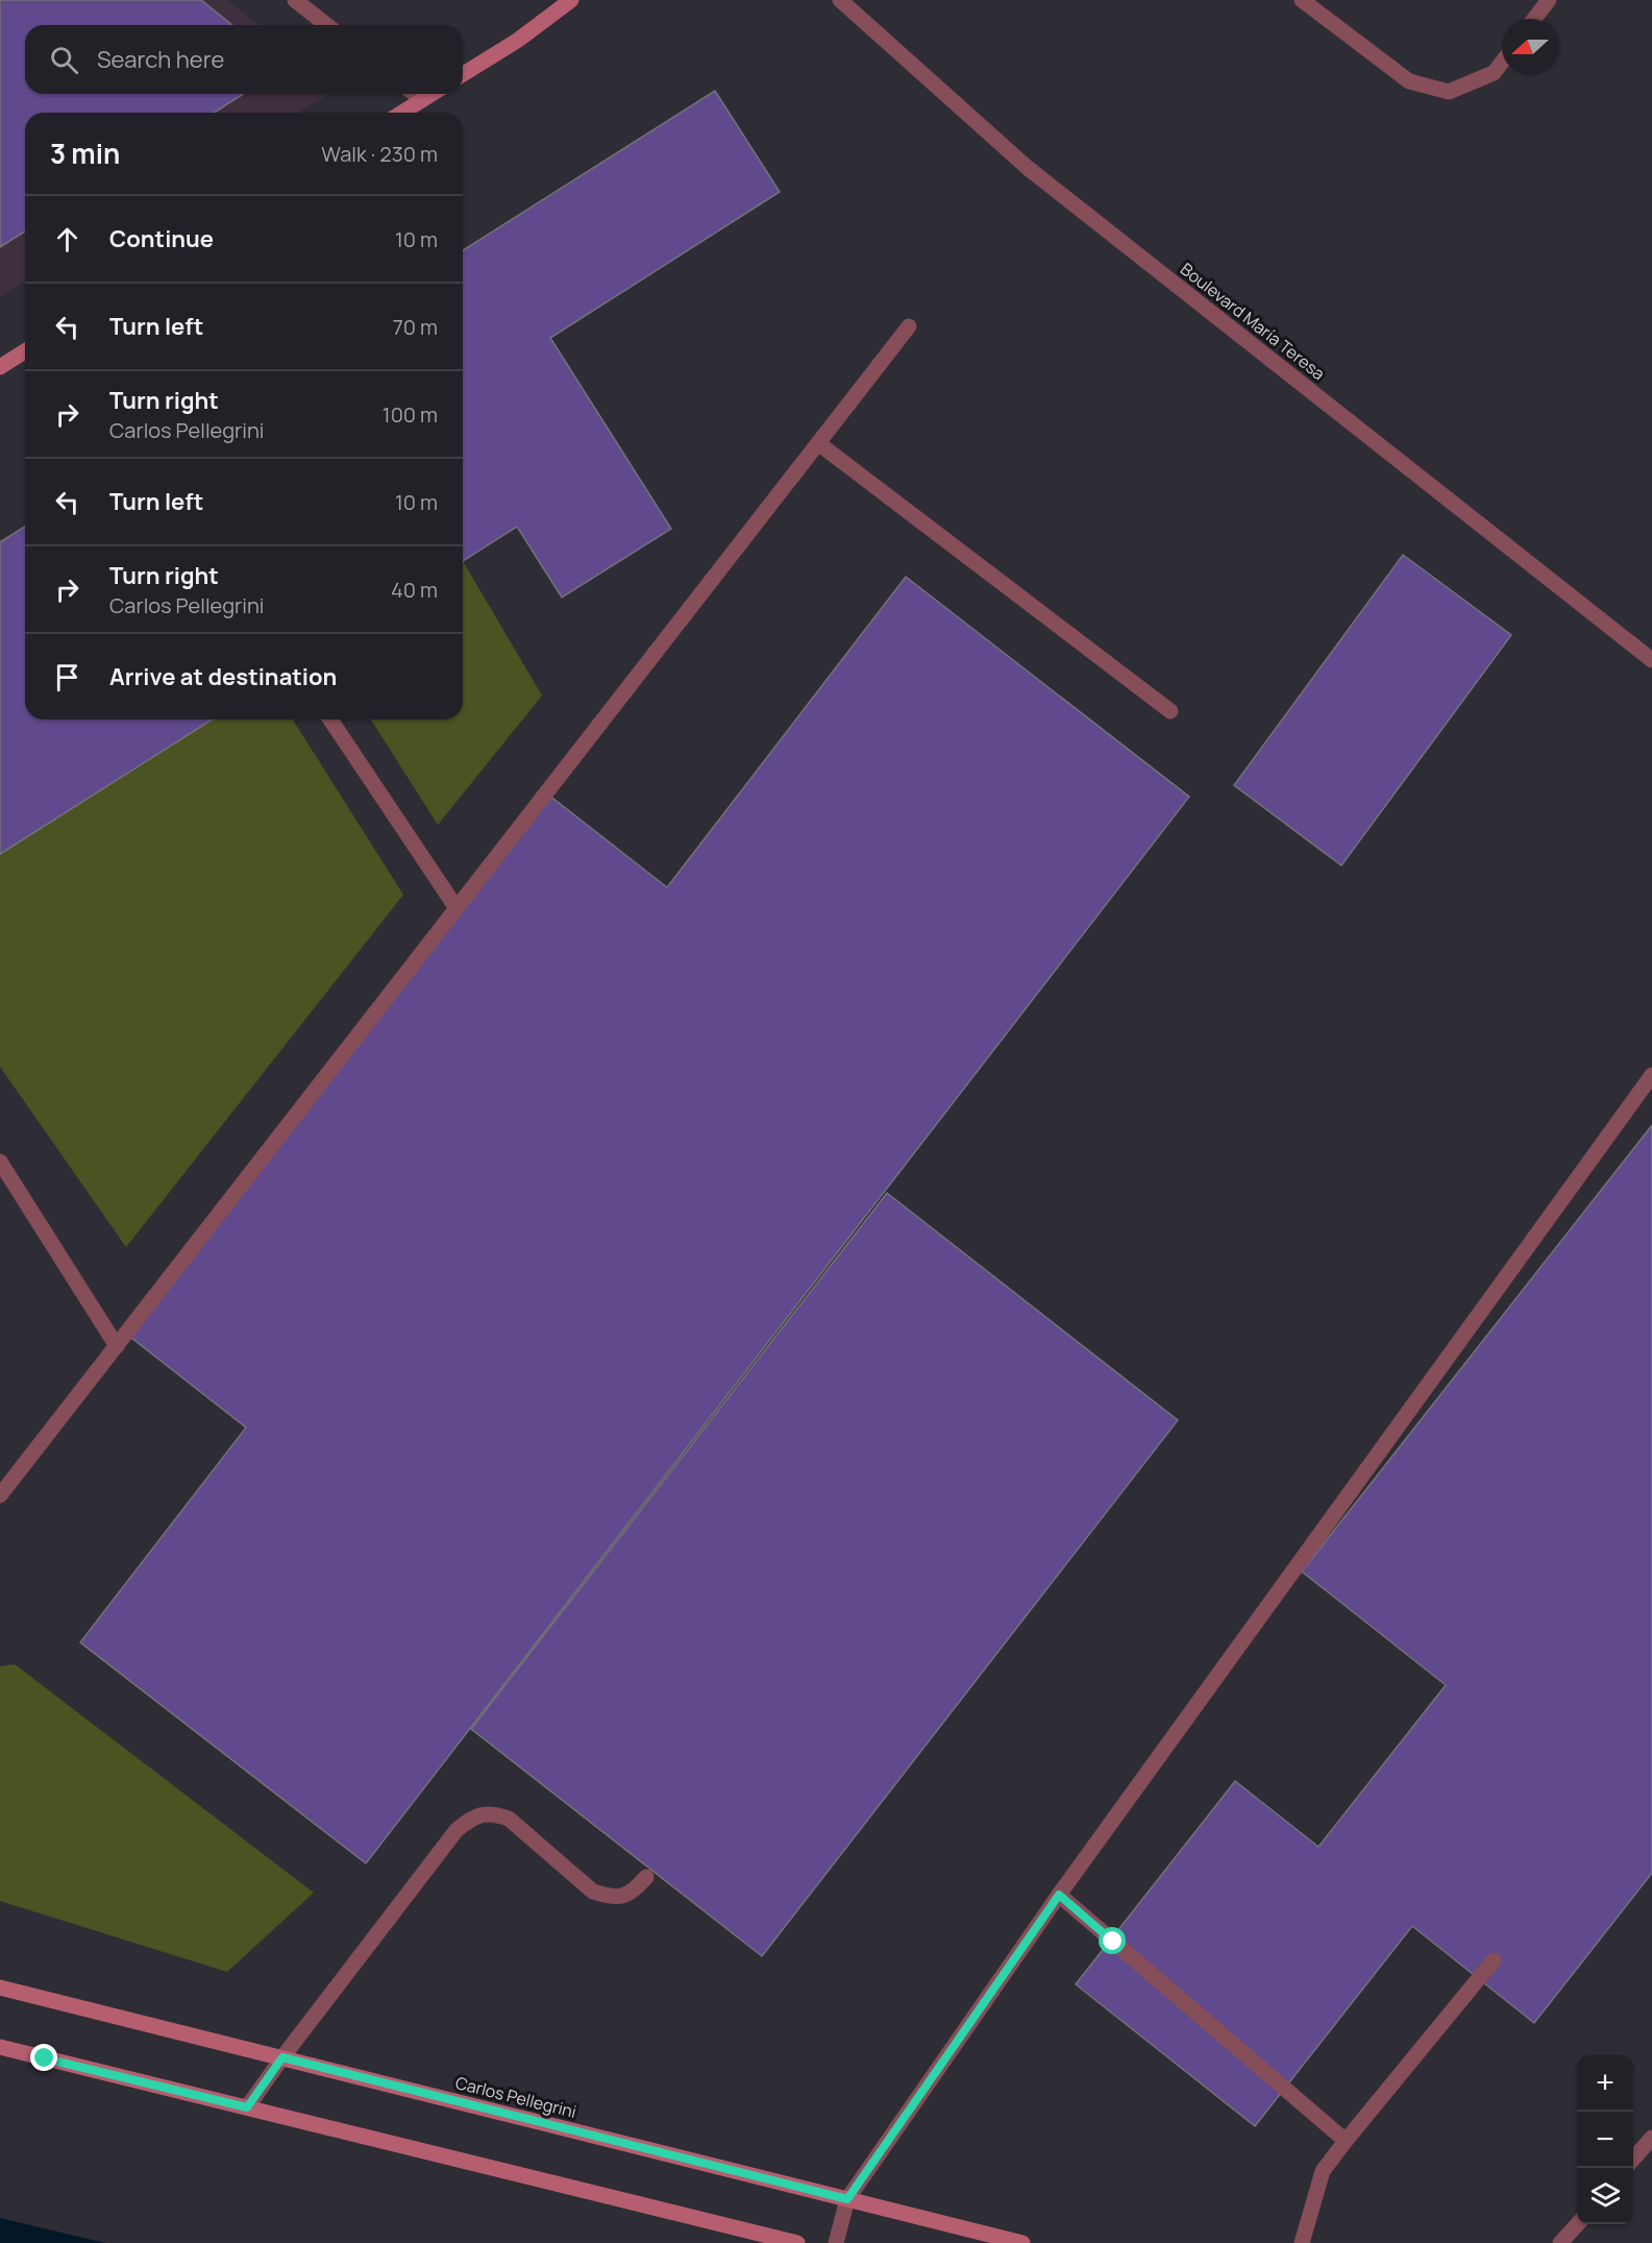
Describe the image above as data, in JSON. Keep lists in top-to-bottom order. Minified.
{"streets":{"main road":["Carlos Pellegrini"],"street":["Boulevard María Teresa"]},"north":"left","page":{"search":"Search here","heading":["3 min","Walk · 230 m"],"list":[["Continue","10 m"],["Turn left","70 m"],["Turn right","Carlos Pellegrini","100 m"],["Turn left","10 m"],["Turn right","Carlos Pellegrini","40 m"],"Arrive at destination"],"map_buttons":["+","−"]}}
